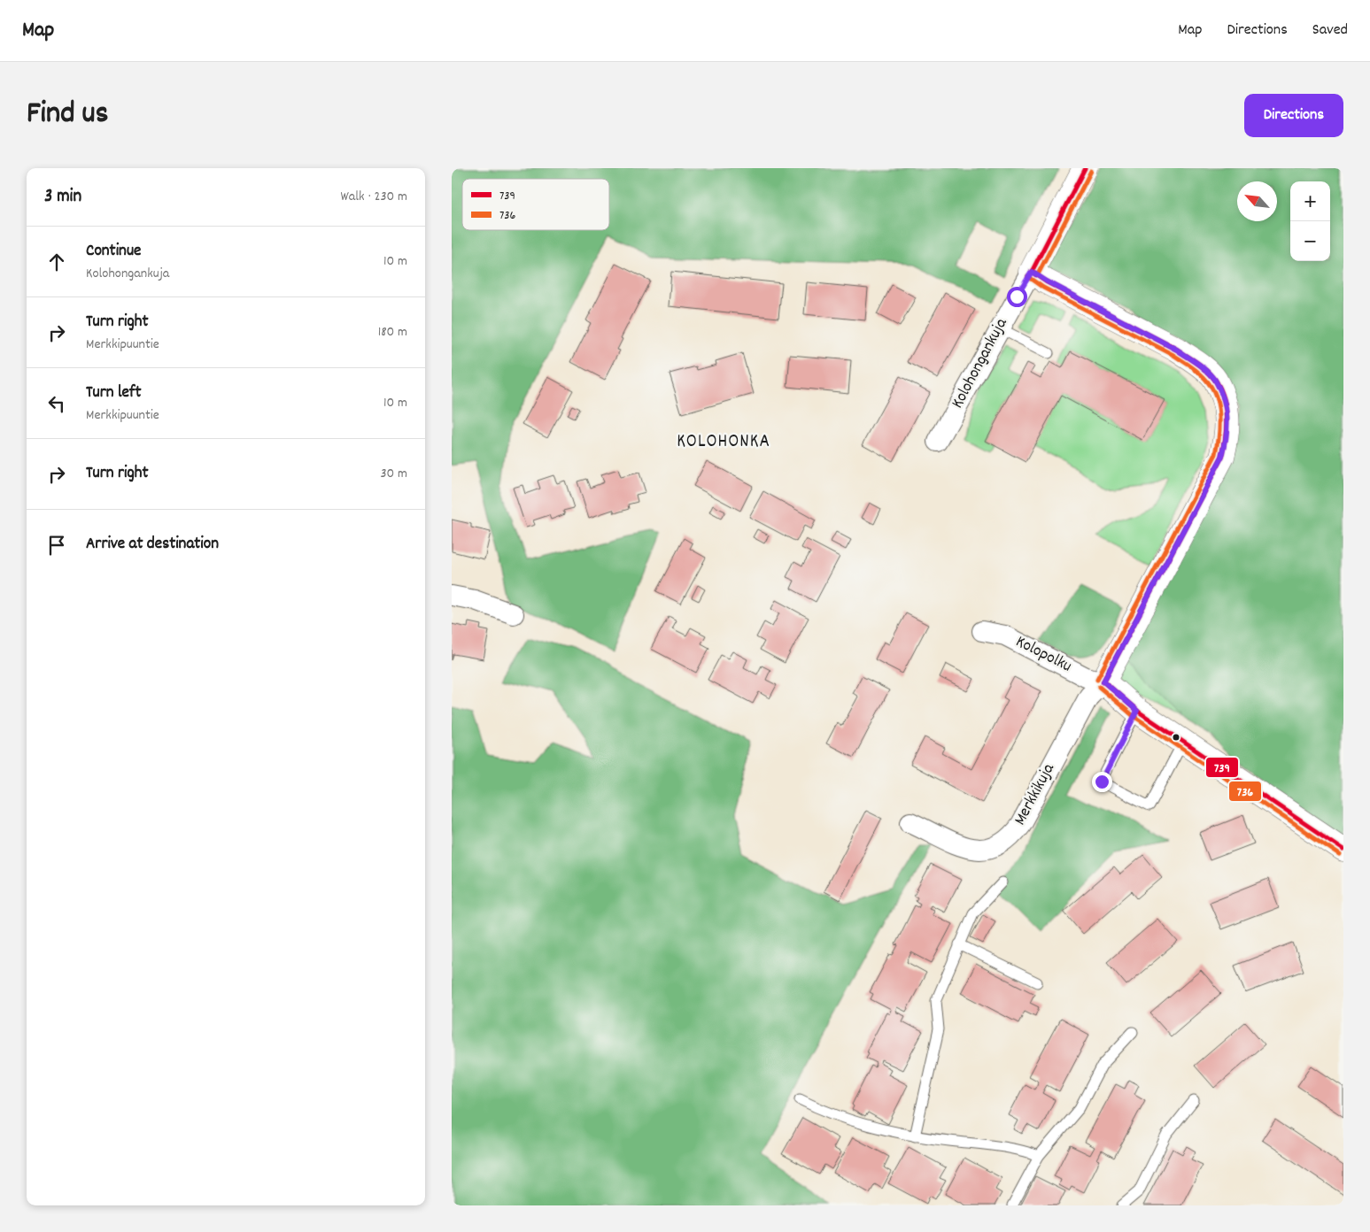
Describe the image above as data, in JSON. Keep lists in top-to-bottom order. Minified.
{"streets":{"street":["Kolohongankuja","Kolopolku","Merkkikuja"]},"crossings":[["Kolopolku","Merkkikuja"]],"districts":["KOLOHONKA"],"lines":["transit line 739","transit line 736"],"legend":["739","736"],"north":"top left","page":{"header":"Map","nav":["Map","Directions","Saved"],"title":"Find us","buttons":"Directions","heading":["3 min","Walk · 230 m"],"map_buttons":["+","−"],"list":[["Continue","Kolohongankuja","10 m"],["Turn right","Merkkipuuntie","180 m"],["Turn left","Merkkipuuntie","10 m"],["Turn right","30 m"],"Arrive at destination"]}}
